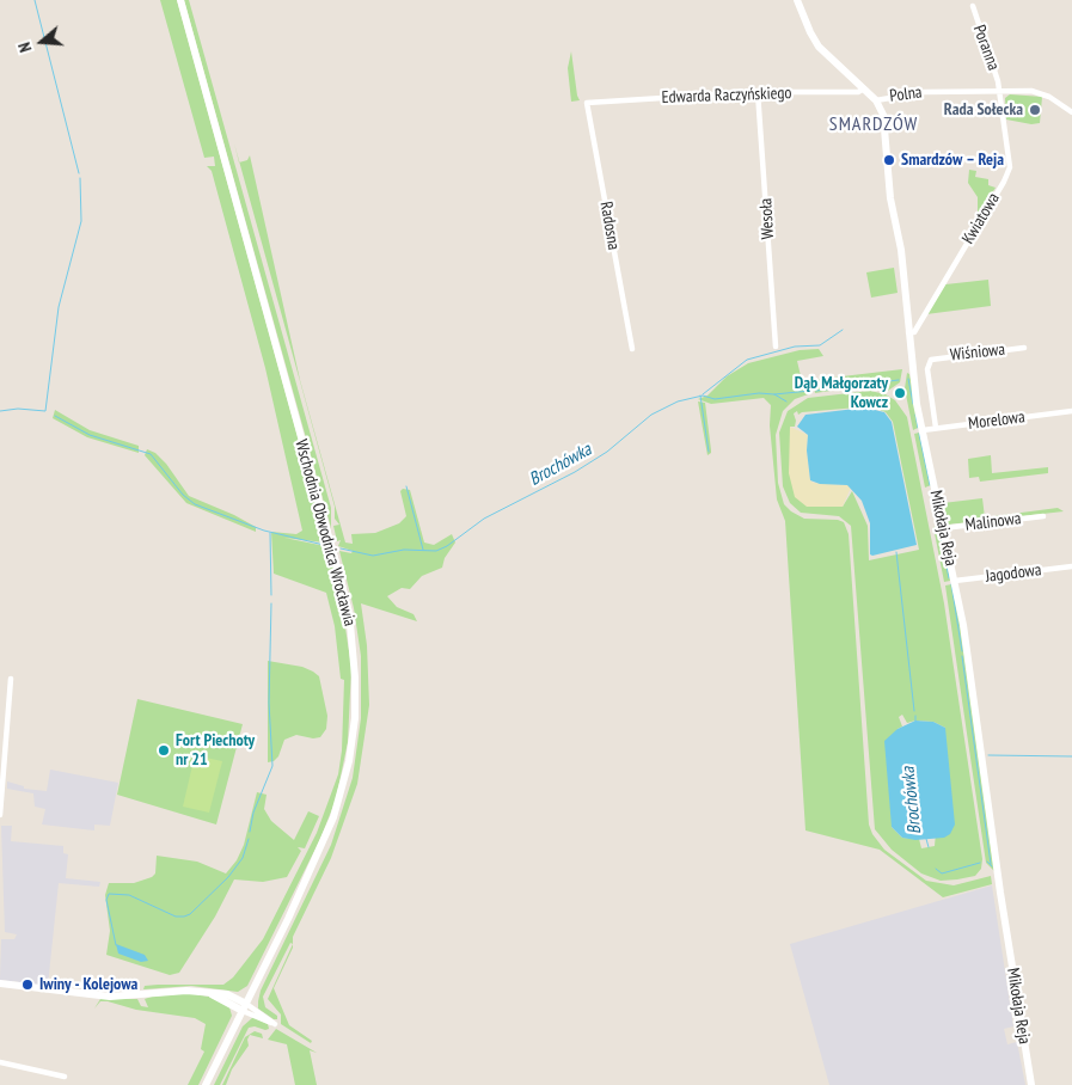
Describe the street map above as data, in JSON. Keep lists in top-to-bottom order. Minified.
{"streets":{"street":["Poranna","Polna","Edwarda Raczyńskiego","Wesoła","Kwiatowa","Radosna","Wiśniowa","Morelowa","Malinowa","Mikołaja Reja","Wschodnia Obwodnica Wrocławia","Jagodowa"]},"crossings":[["Poranna","Polna"],["Poranna","Kwiatowa"],["Polna","Kwiatowa"],["Polna","Mikołaja Reja"],["Edwarda Raczyńskiego","Wesoła"],["Edwarda Raczyńskiego","Radosna"],["Edwarda Raczyńskiego","Mikołaja Reja"],["Kwiatowa","Mikołaja Reja"],["Wiśniowa","Morelowa"],["Morelowa","Mikołaja Reja"],["Malinowa","Mikołaja Reja"],["Mikołaja Reja","Jagodowa"]],"districts":["SMARDZÓW"],"water":["Brochówka"],"places":["Rada Sołecka","Smardzów – Reja","Dąb Małgorzaty Kowcz","Fort Piechoty nr 21","Iwiny - Kolejowa"],"north":"left"}
